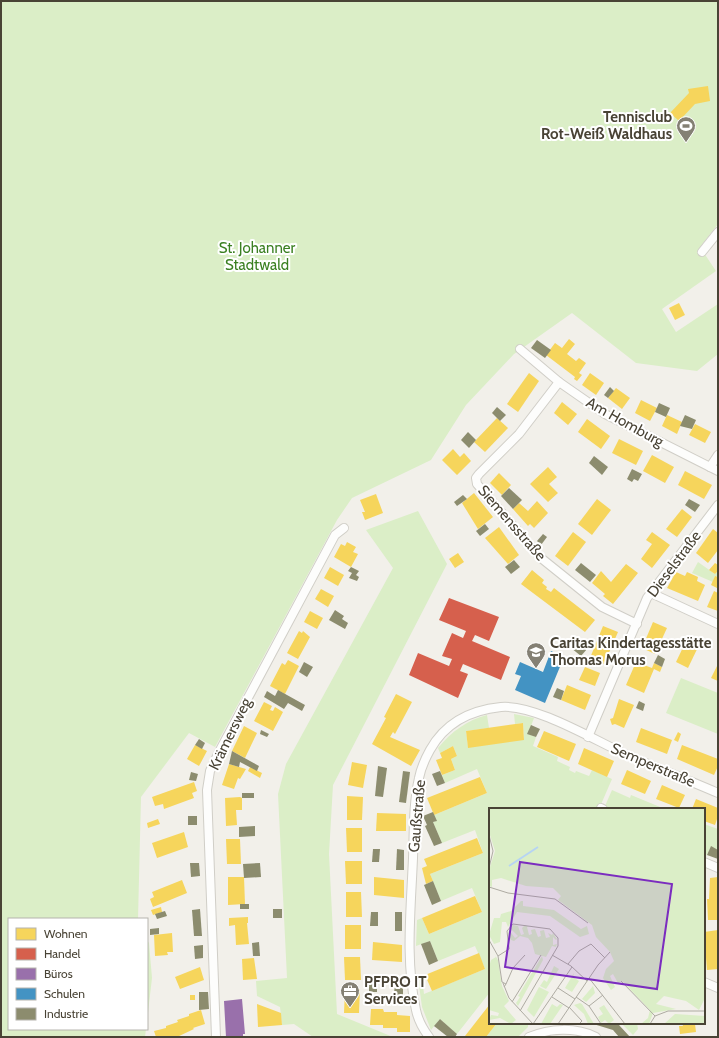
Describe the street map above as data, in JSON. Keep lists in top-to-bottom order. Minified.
{"streets":{"street":["Am Homburg","Siemensstraße","Dieselstraße","Krämersweg","Semperstraße","Gaußstraße"]},"crossings":[["Am Homburg","Siemensstraße"],["Siemensstraße","Dieselstraße"],["Dieselstraße","Semperstraße"],["Dieselstraße","Gaußstraße"],["Semperstraße","Gaußstraße"]],"parks":["St. Johanner Stadtwald"],"places":{"sports":["Tennisclub Rot-Weiß Waldhaus"],"school or university":["Caritas Kindertagesstätte Thomas Morus"],"office":["PFPRO IT Services"]},"legend":["Wohnen","Handel","Büros","Schulen","Industrie"]}
